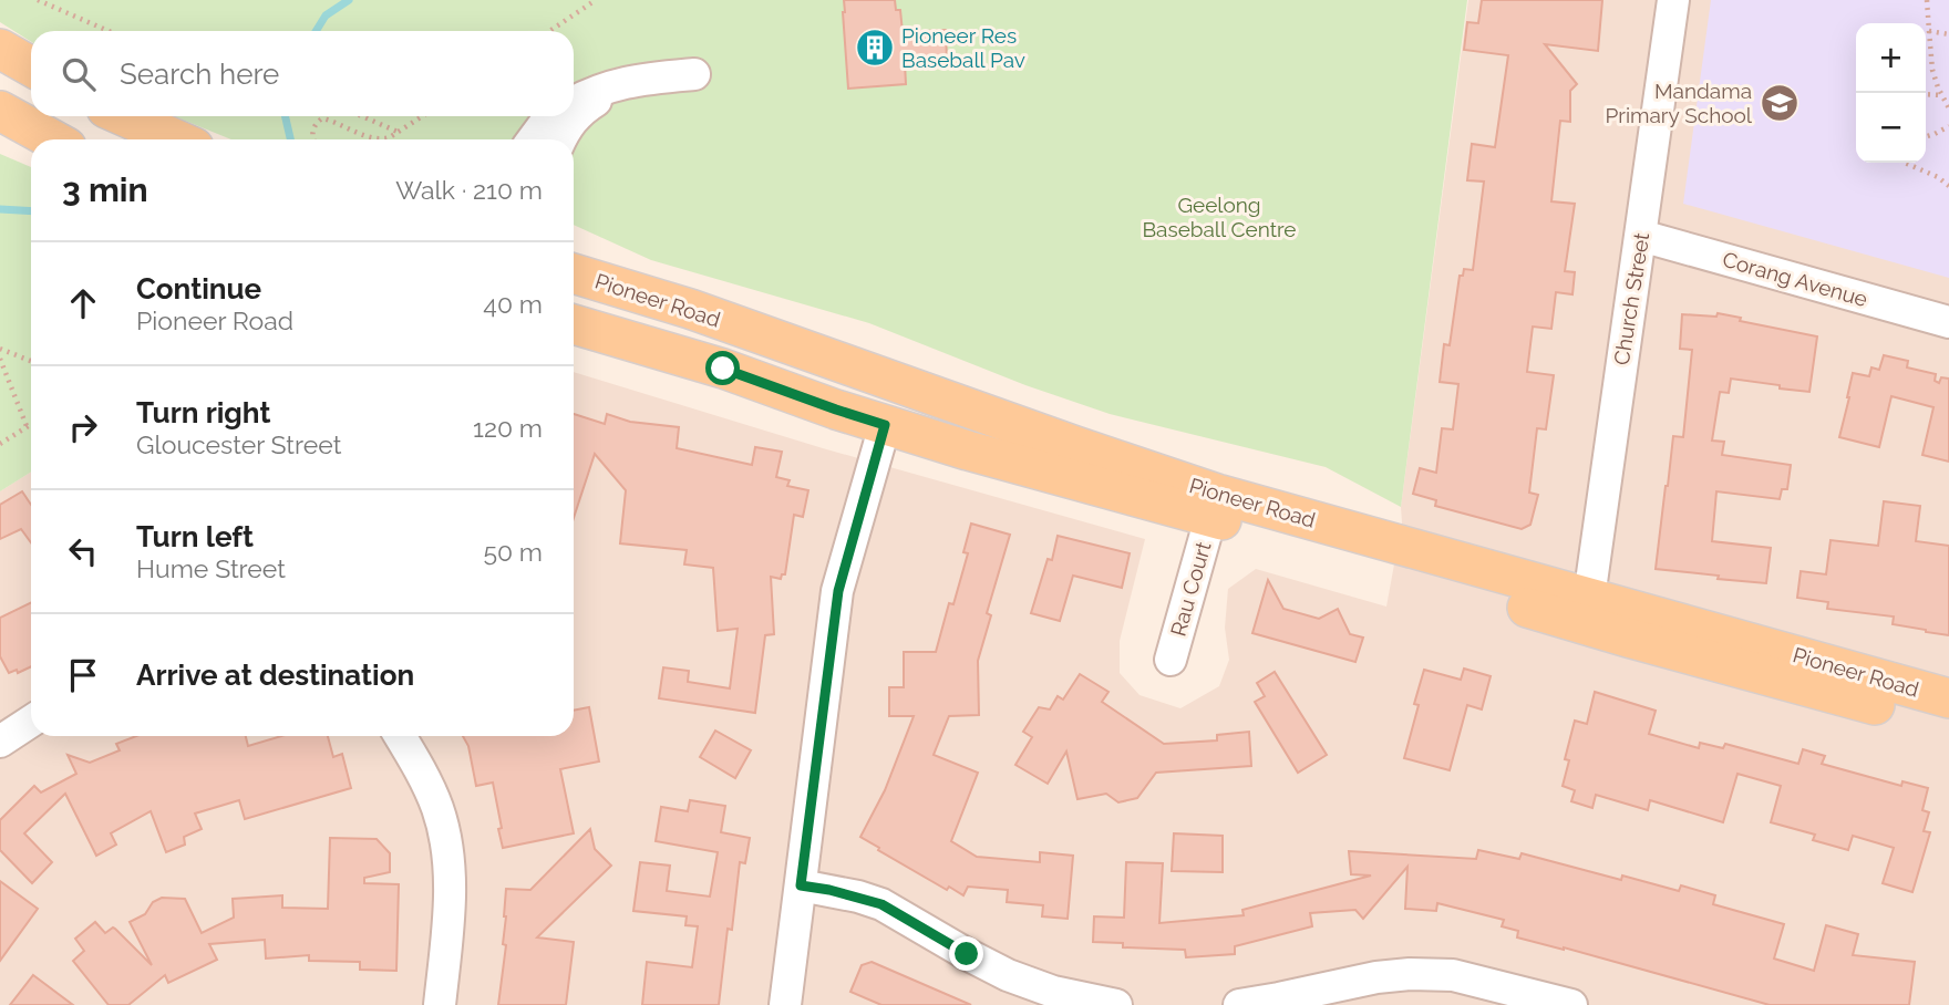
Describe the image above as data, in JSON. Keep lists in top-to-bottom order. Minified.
{"streets":{"main road":["Pioneer Road"],"street":["Corang Avenue","Church Street","Rau Court"]},"crossings":[["Corang Avenue","Church Street"],["Church Street","Pioneer Road"],["Pioneer Road","Rau Court"]],"parks":["Geelong Baseball Centre"],"places":{"building":["Pioneer Res Baseball Pav"],"school or university":["Mandama Primary School"]},"page":{"map_buttons":["+","−"],"search":"Search here","heading":["3 min","Walk · 210 m"],"list":[["Continue","Pioneer Road","40 m"],["Turn right","Gloucester Street","120 m"],["Turn left","Hume Street","50 m"],"Arrive at destination"]}}
